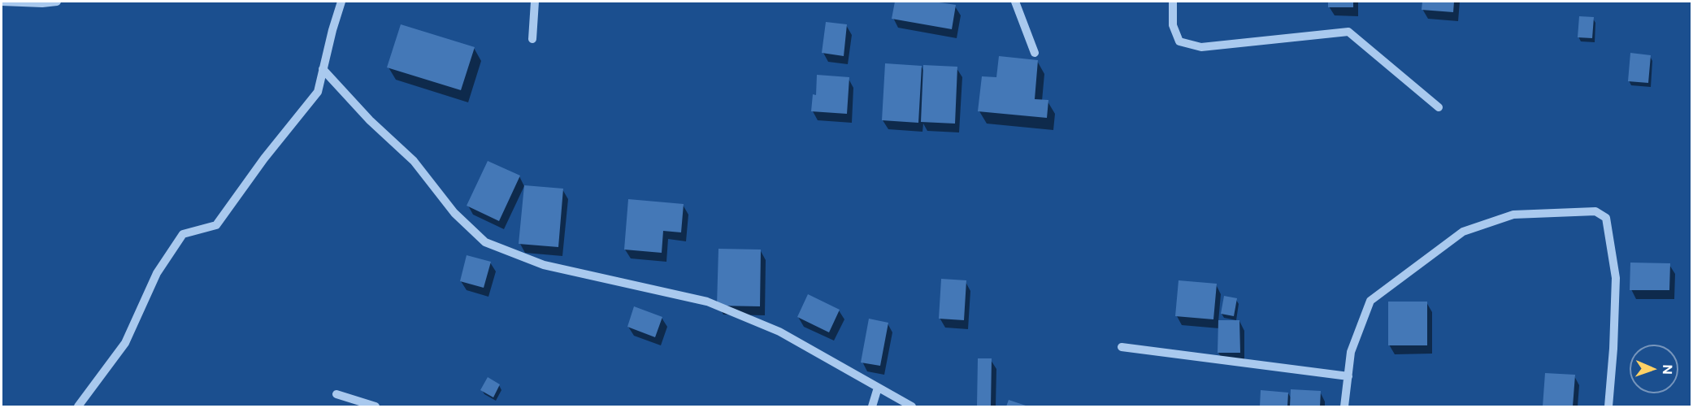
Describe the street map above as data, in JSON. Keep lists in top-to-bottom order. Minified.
{"north":"right"}
